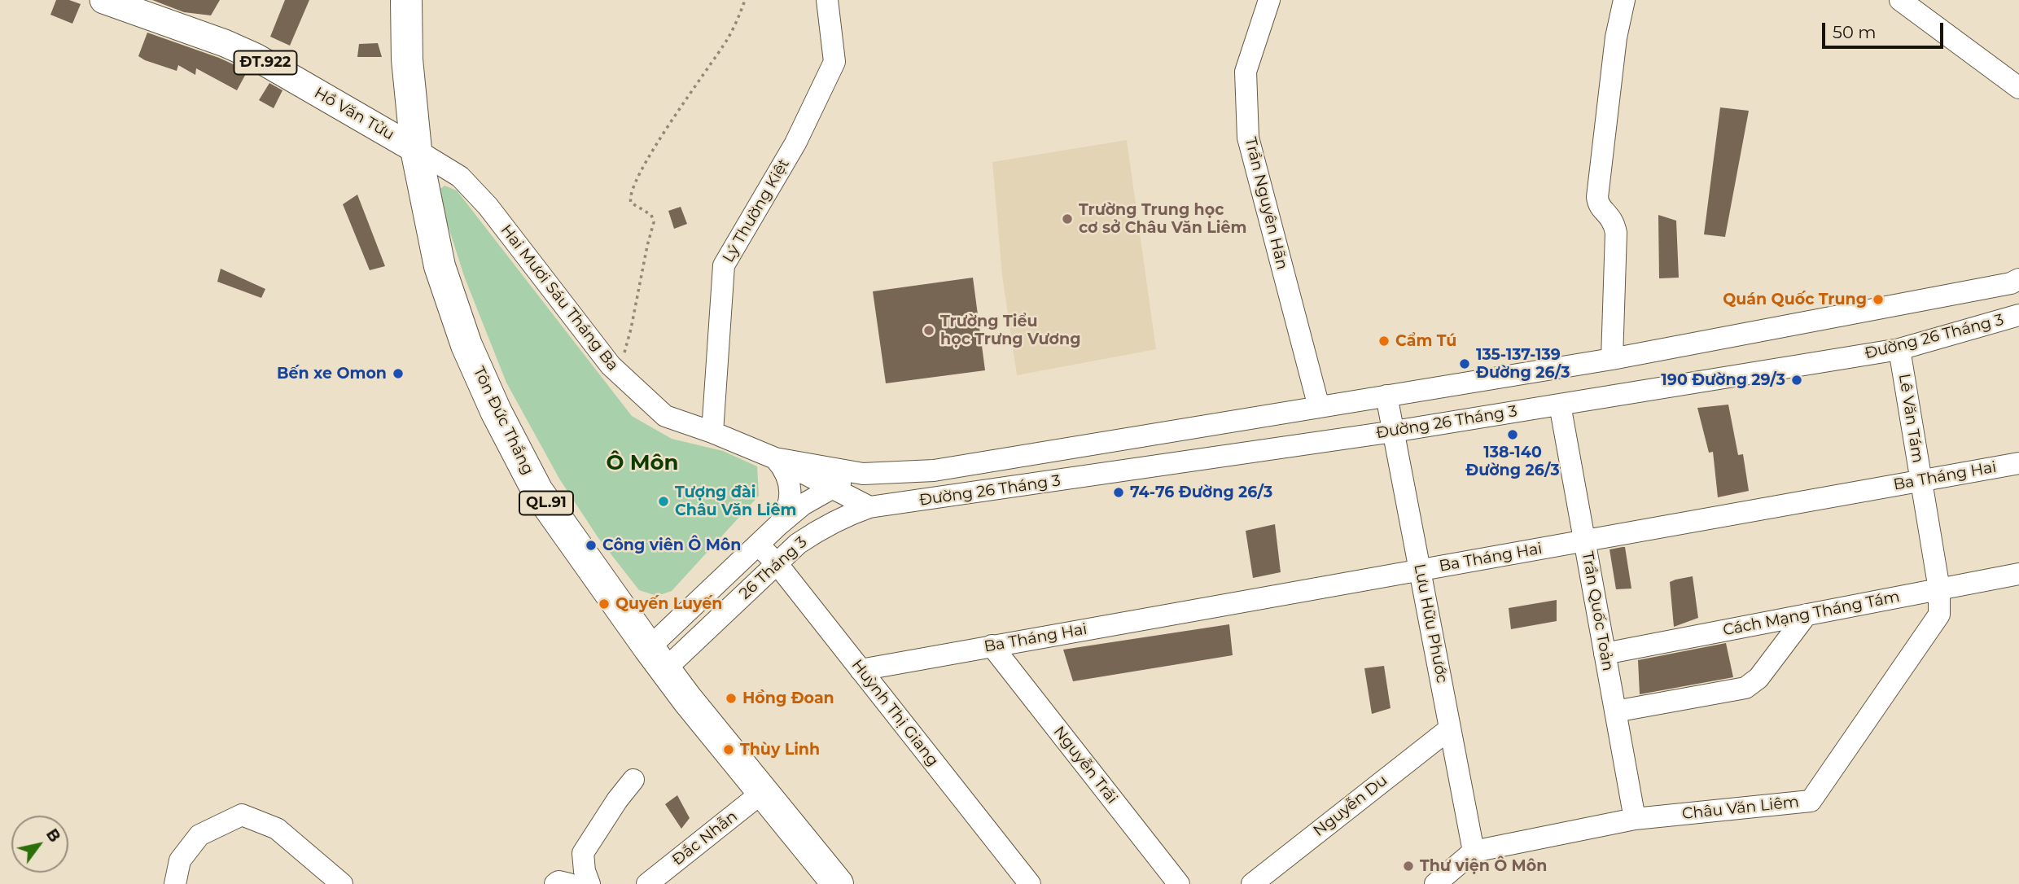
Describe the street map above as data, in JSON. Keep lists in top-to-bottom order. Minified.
{"streets":{"highway":["Tôn Đức Thắng","QL.91"],"main road":["ĐT.922","Hồ Văn Tửu"],"street":["Trần Nguyên Hãn","Lý Thường Kiệt","Hai Mươi Sáu Tháng Ba","Đường 26 Tháng 3","Lê Văn Tám","Ba Tháng Hai","26 Tháng 3","Trần Quốc Toản","Cách Mạng Tháng Tám","Lưu Hữu Phước","Huỳnh Thị Giang","Nguyễn Trãi","Nguyễn Du","Châu Văn Liêm","Đắc Nhẫn"]},"crossings":[["Hồ Văn Tửu","Hai Mươi Sáu Tháng Ba"],["Hồ Văn Tửu","Tôn Đức Thắng"],["Trần Nguyên Hãn","Đường 26 Tháng 3"],["Lý Thường Kiệt","Hai Mươi Sáu Tháng Ba"],["Hai Mươi Sáu Tháng Ba","Đường 26 Tháng 3"],["Hai Mươi Sáu Tháng Ba","Tôn Đức Thắng"],["Hai Mươi Sáu Tháng Ba","26 Tháng 3"],["Đường 26 Tháng 3","Lê Văn Tám"],["Đường 26 Tháng 3","26 Tháng 3"],["Đường 26 Tháng 3","Trần Quốc Toản"],["Đường 26 Tháng 3","Lưu Hữu Phước"],["Lê Văn Tám","Ba Tháng Hai"],["Lê Văn Tám","Cách Mạng Tháng Tám"],["Lê Văn Tám","Châu Văn Liêm"],["Tôn Đức Thắng","26 Tháng 3"],["Tôn Đức Thắng","Đắc Nhẫn"],["Ba Tháng Hai","Trần Quốc Toản"],["Ba Tháng Hai","Lưu Hữu Phước"],["Ba Tháng Hai","Huỳnh Thị Giang"],["Ba Tháng Hai","Nguyễn Trãi"],["26 Tháng 3","Huỳnh Thị Giang"],["Trần Quốc Toản","Cách Mạng Tháng Tám"],["Trần Quốc Toản","Châu Văn Liêm"],["Cách Mạng Tháng Tám","Châu Văn Liêm"],["Lưu Hữu Phước","Nguyễn Du"],["Lưu Hữu Phước","Châu Văn Liêm"]],"districts":["Ô Môn"],"places":["Trường Trung học cơ sở Châu Văn Liêm","Quán Quốc Trung","Trường Tiểu học Trưng Vương","Cẩm Tú","135-137-139 Đường 26/3","Bến xe Omon","190 Đường 29/3","138-140 Đường 26/3","74-76 Đường 26/3","Tượng đài Châu Văn Liêm","Công viên Ô Môn","Quyến Luyến","Hồng Đoan","Thùy Linh","Thư viện Ô Môn"],"scale_bar":"50 m","north":"top right"}
